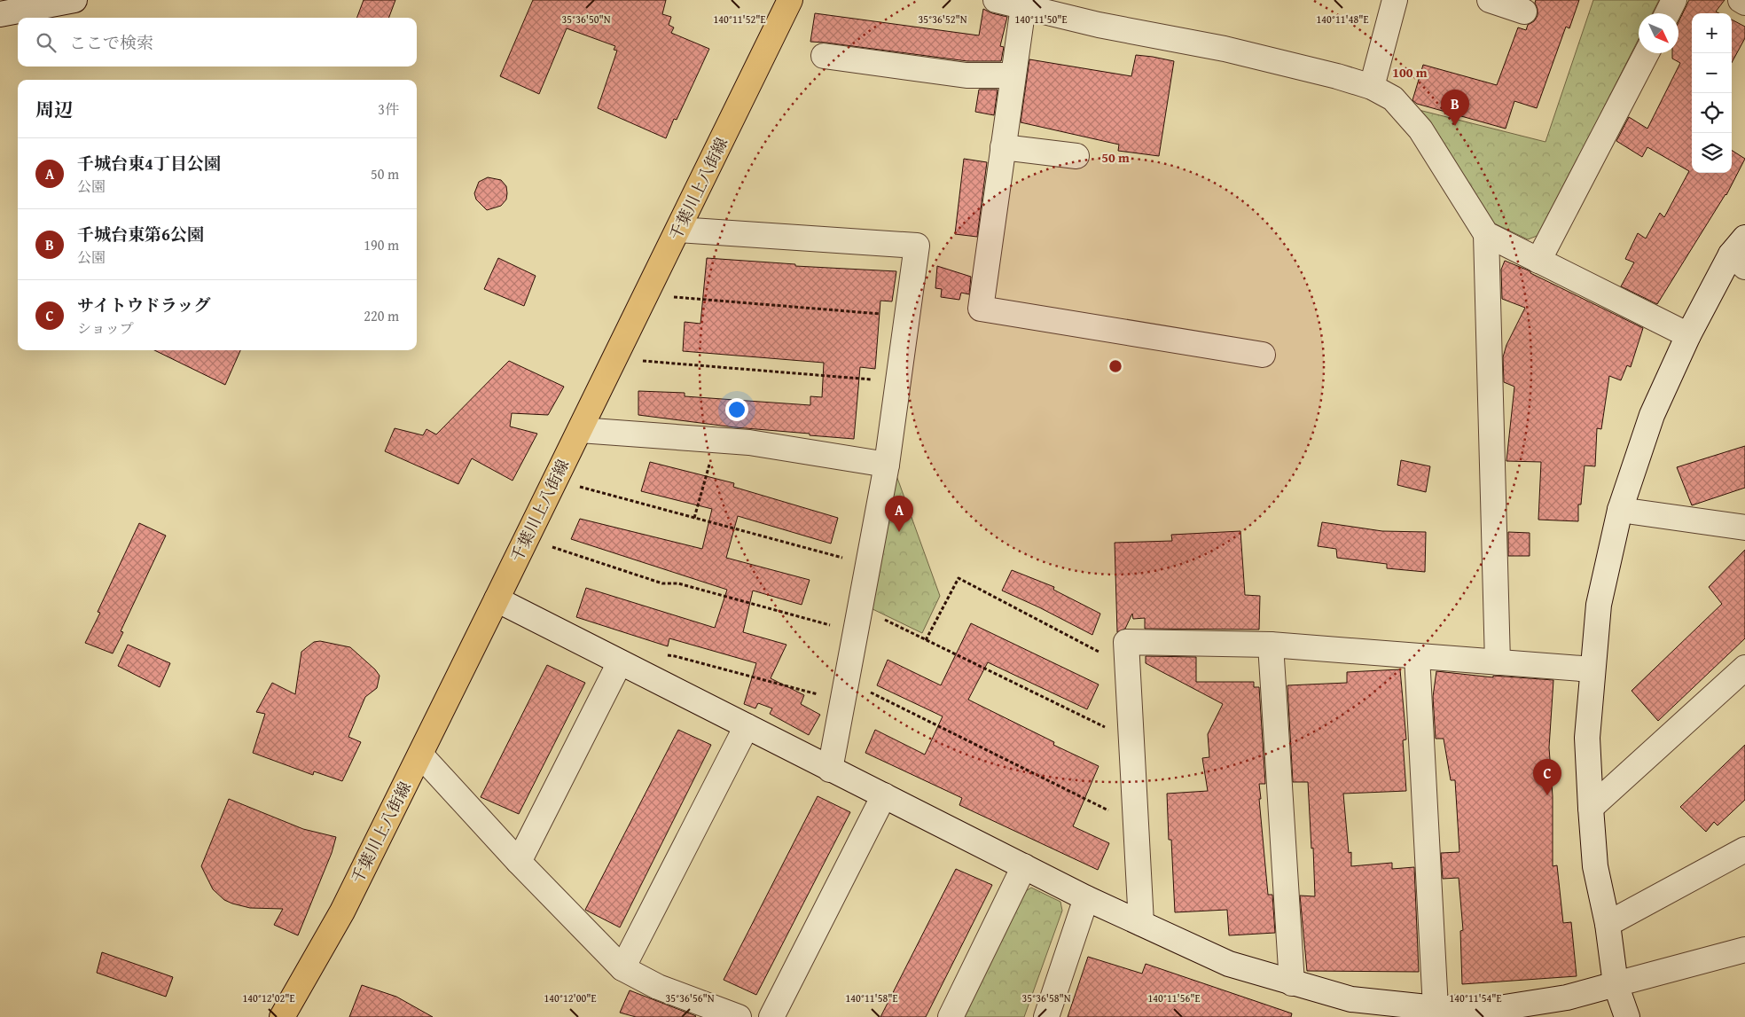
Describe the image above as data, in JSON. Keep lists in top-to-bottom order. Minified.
{"streets":{"main road":["千葉川上八街線"]},"north":"bottom right","page":{"map_buttons":["+","−"],"search":"ここで検索","heading":["周辺","3件"],"pins":["B","A","C"],"list":[{"mark":"A","name":"千城台東4丁目公園","note":"公園","value":"50 m"},{"mark":"B","name":"千城台東第6公園","note":"公園","value":"190 m"},{"mark":"C","name":"サイトウドラッグ","note":"ショップ","value":"220 m"}]},"coordinates":["140°11'52\"E","140°11'50\"E","140°11'48\"E","35°36'50\"N","35°36'52\"N","35°36'56\"N","35°36'58\"N","140°12'02\"E","140°12'00\"E","140°11'58\"E","140°11'56\"E","140°11'54\"E"],"rings":["100 m","50 m"]}
